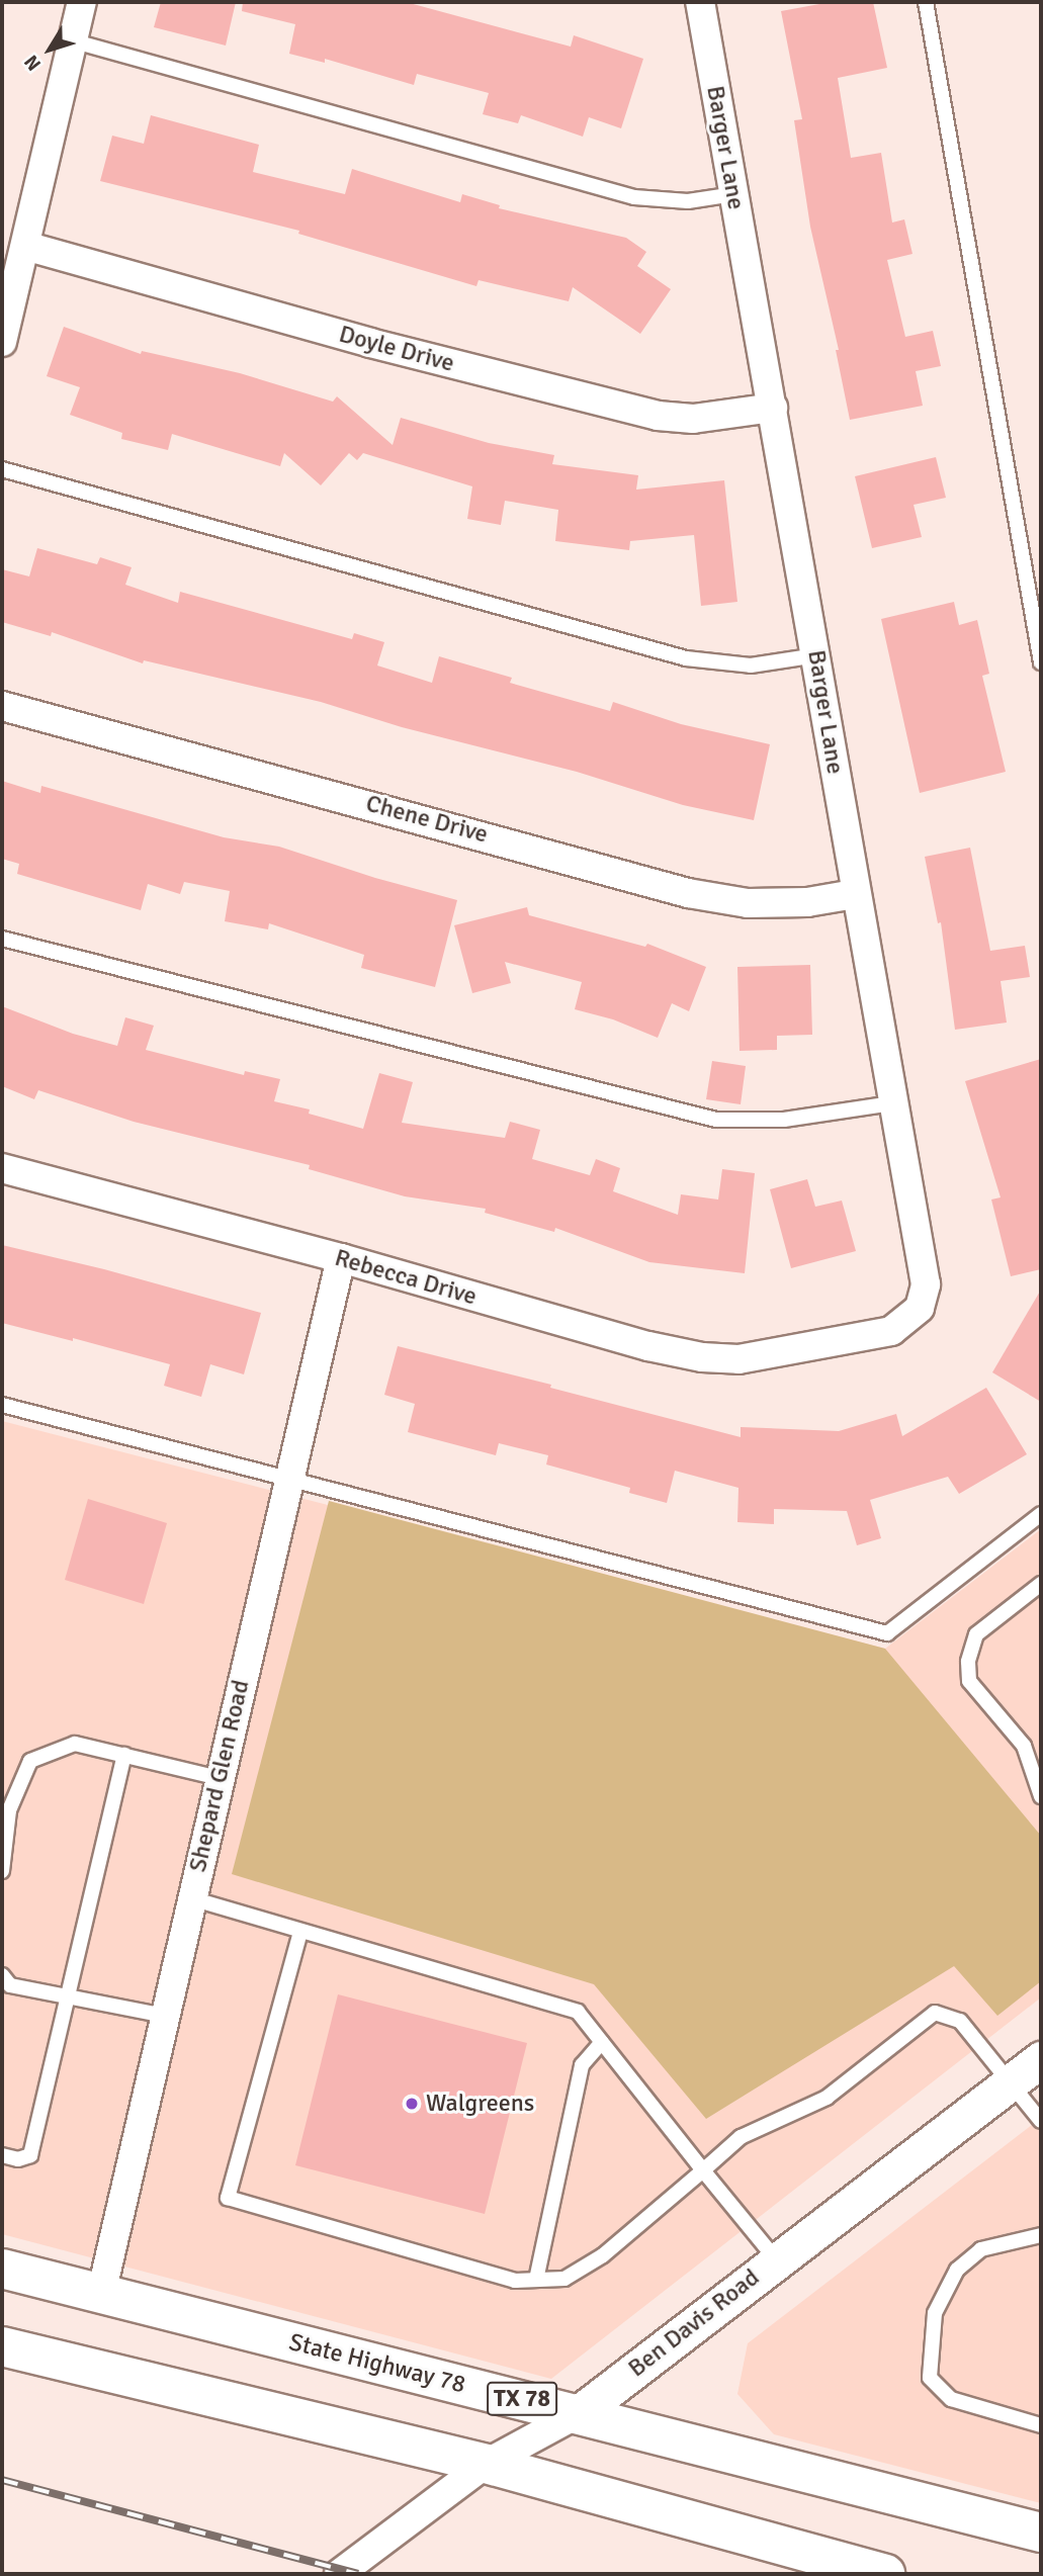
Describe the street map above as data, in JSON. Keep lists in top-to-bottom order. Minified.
{"streets":{"main road":["State Highway 78","TX 78"],"street":["Barger Lane","Doyle Drive","Chene Drive","Rebecca Drive","Shepard Glen Road","Ben Davis Road"]},"crossings":[["Barger Lane","Doyle Drive"],["Barger Lane","Chene Drive"],["Barger Lane","Rebecca Drive"],["Rebecca Drive","Shepard Glen Road"],["Shepard Glen Road","State Highway 78"],["Ben Davis Road","State Highway 78"]],"places":["Walgreens"],"north":"bottom left"}
